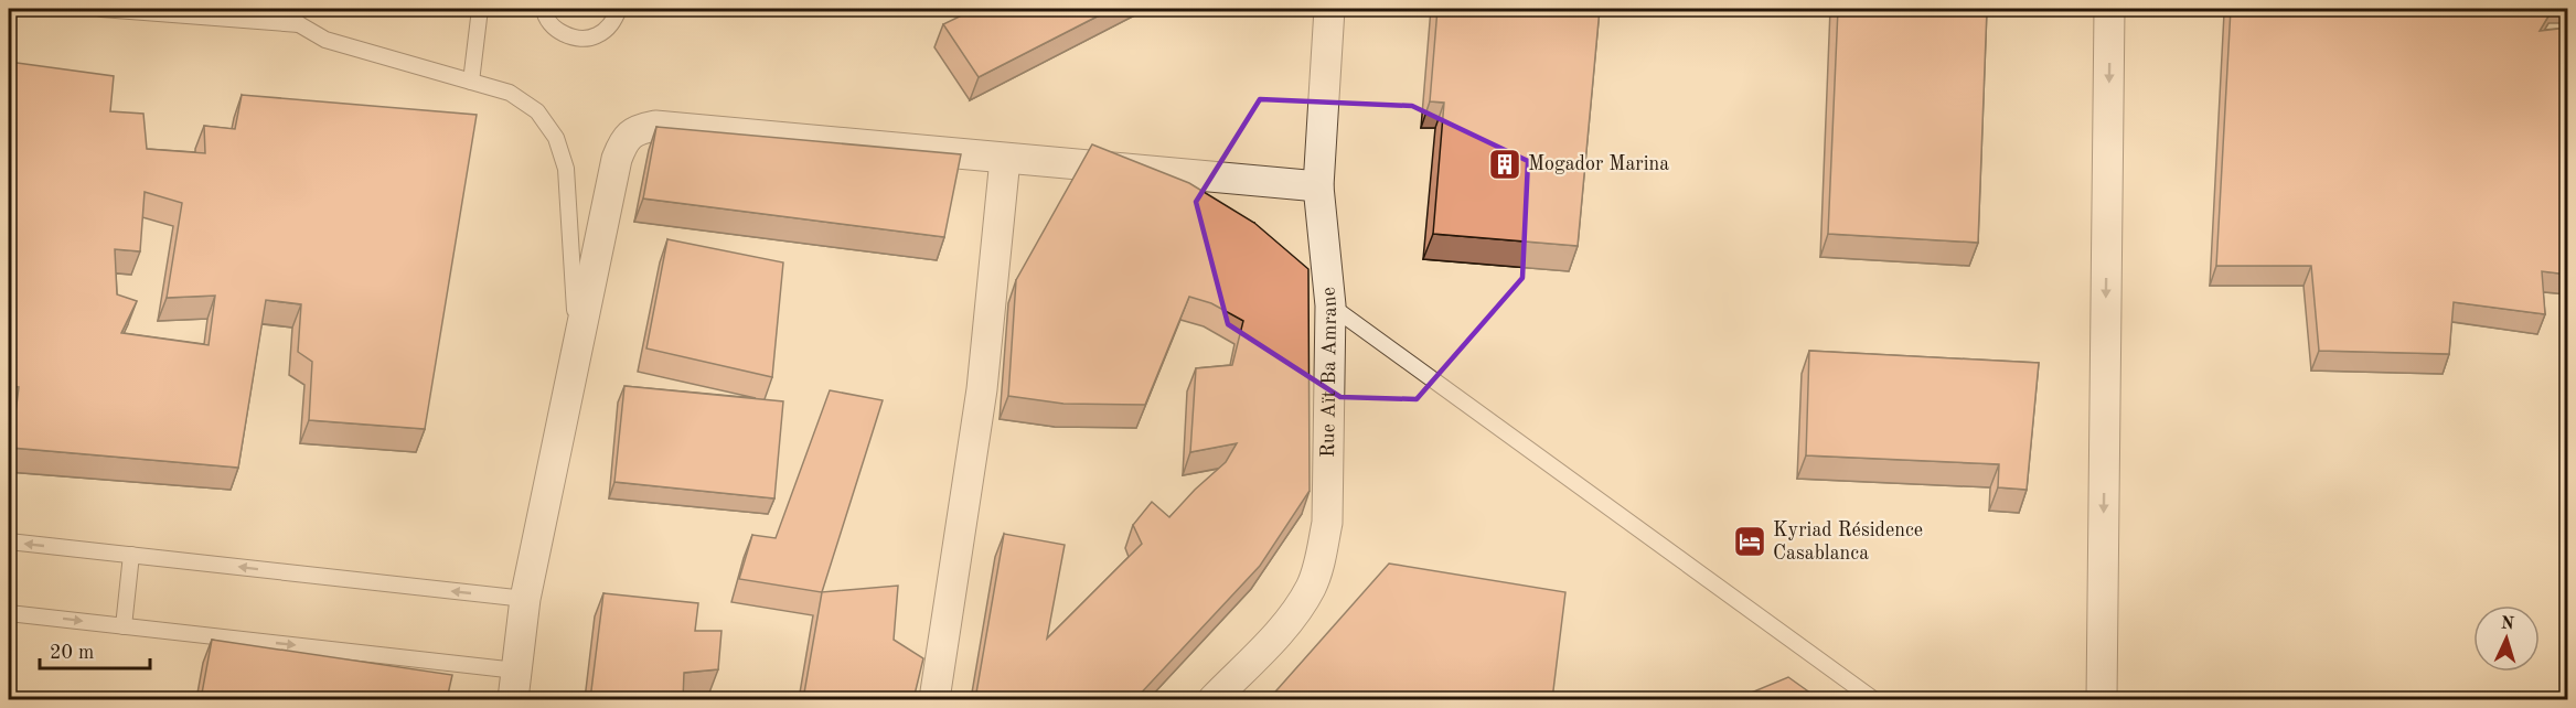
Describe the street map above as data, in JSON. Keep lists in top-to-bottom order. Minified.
{"streets":{"street":["Rue Aït Ba Amrane"]},"places":{"building":["Mogador Marina"],"hotel":["Kyriad Résidence Casablanca"]},"scale_bar":"20 m","north":"top"}
